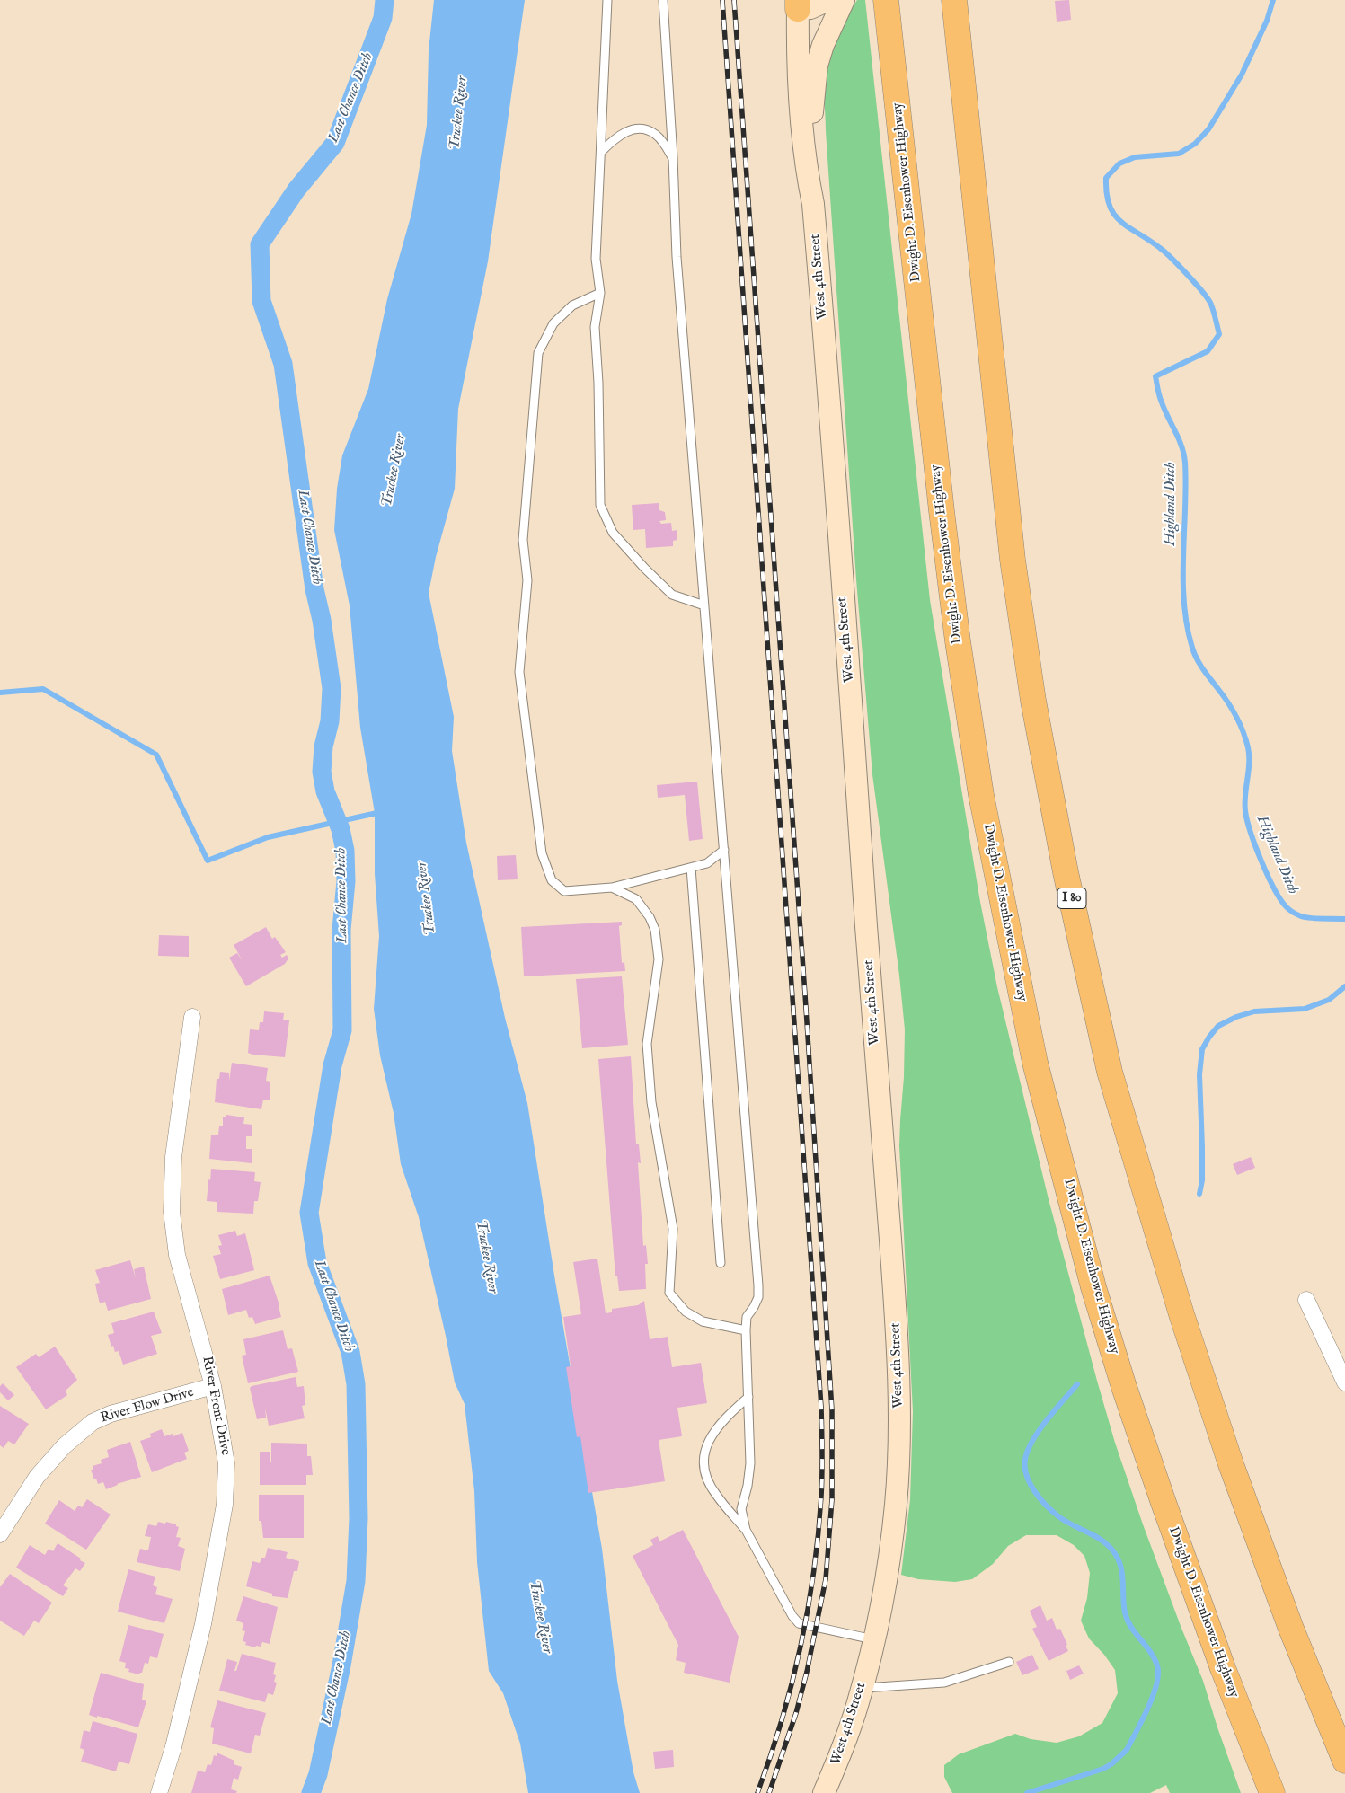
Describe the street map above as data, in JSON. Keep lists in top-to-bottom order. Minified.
{"streets":{"highway":["Dwight D. Eisenhower Highway","I 80"],"main road":["West 4th Street"],"street":["River Flow Drive","River Front Drive"]},"crossings":[["River Flow Drive","River Front Drive"]],"water":["Last Chance Ditch","Truckee River","Highland Ditch"]}
